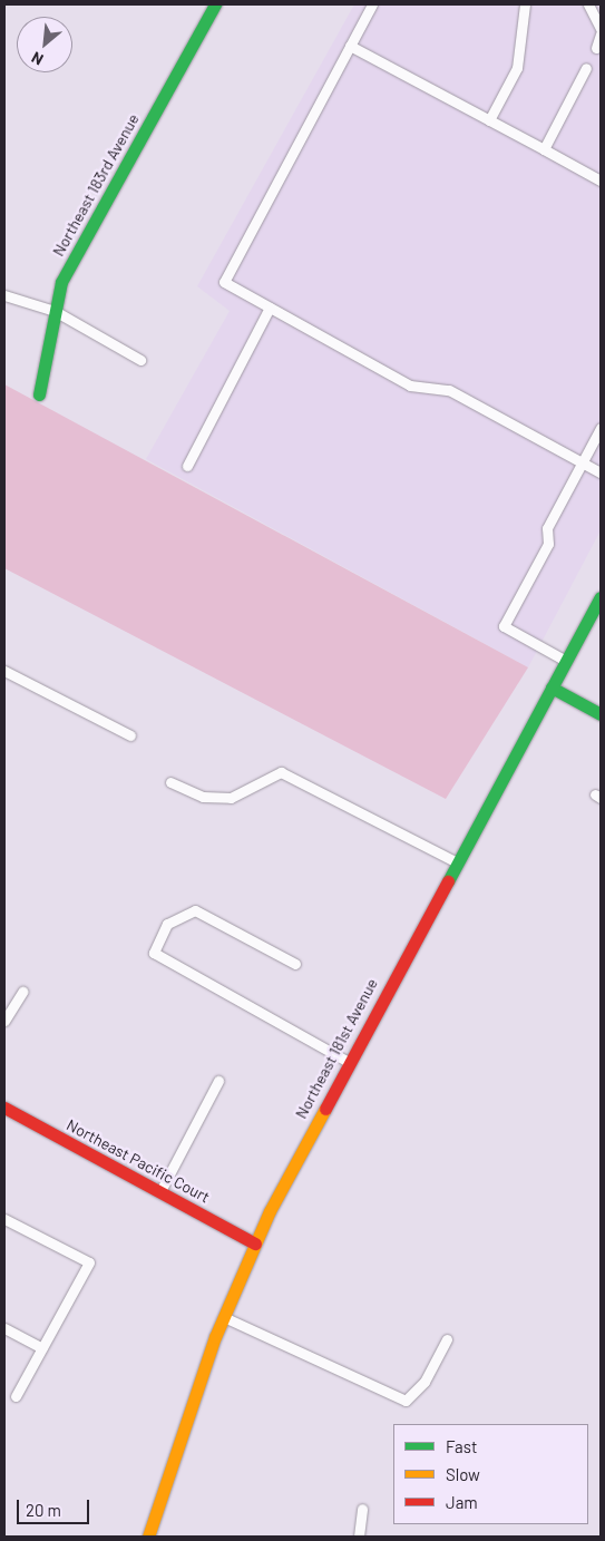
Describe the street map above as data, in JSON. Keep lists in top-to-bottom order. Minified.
{"streets":{"main road":["Northeast 183rd Avenue","Northeast 181st Avenue","Northeast Pacific Court"]},"crossings":[["Northeast 181st Avenue","Northeast Pacific Court"]],"legend":["Fast","Slow","Jam"],"scale_bar":"20 m","north":"bottom left"}
